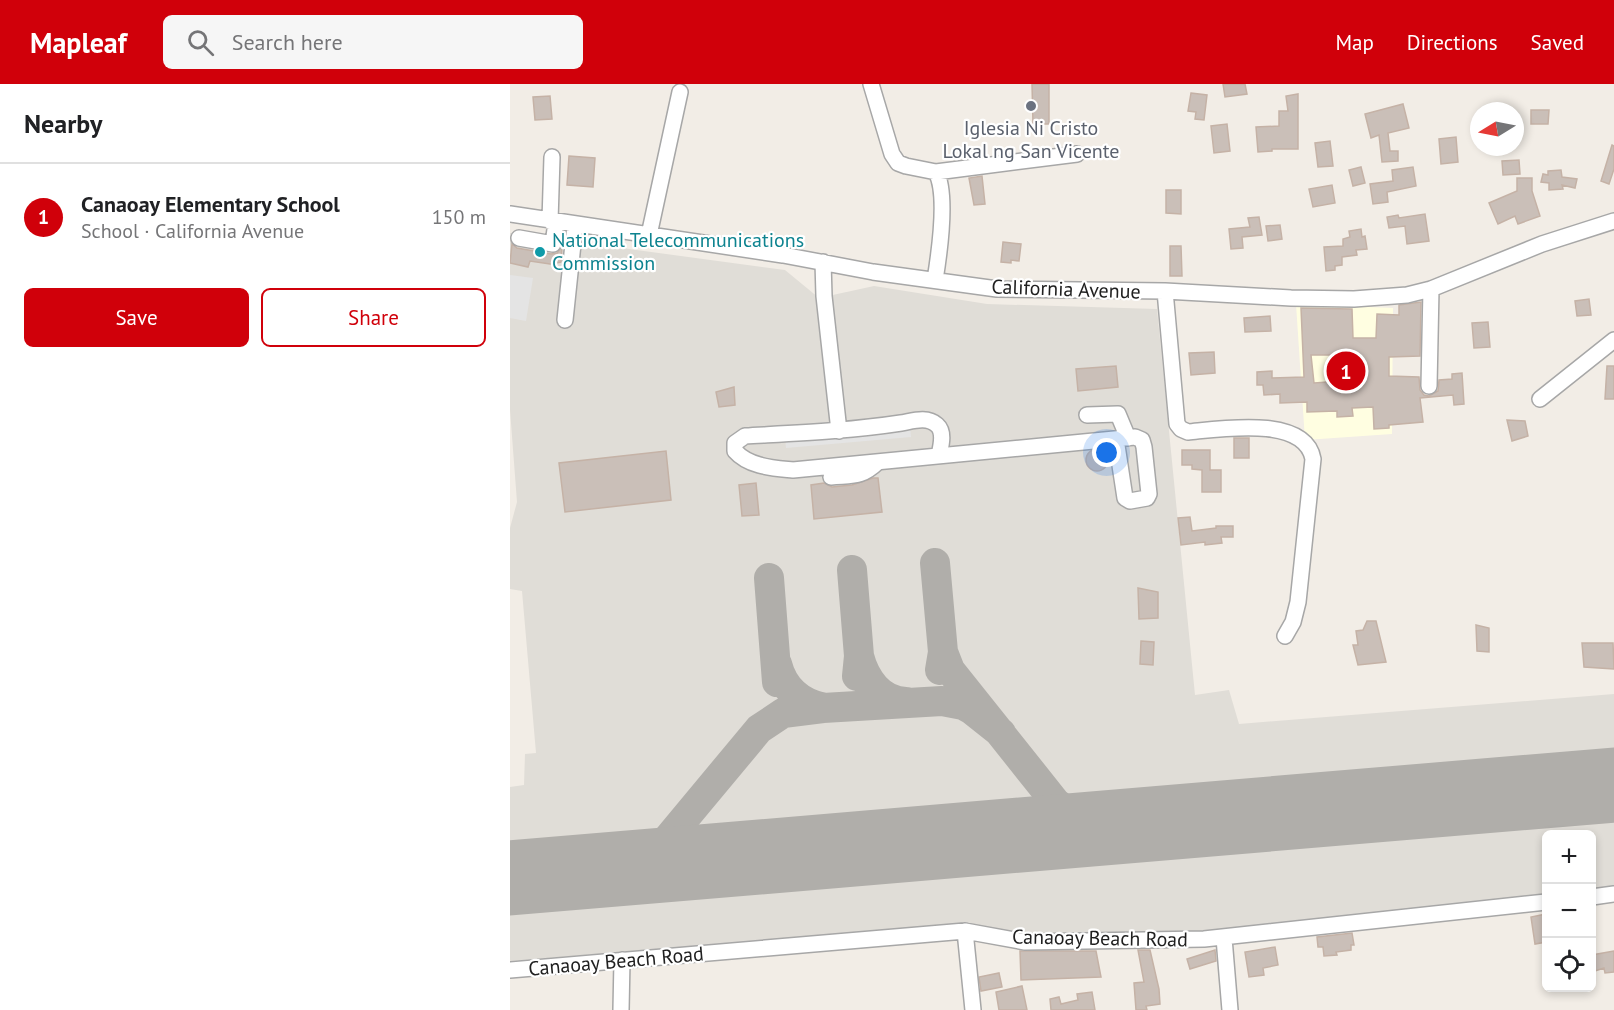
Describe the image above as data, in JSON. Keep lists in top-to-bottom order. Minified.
{"streets":{"street":["California Avenue","Canaoay Beach Road"]},"places":["Iglesia Ni Cristo Lokal ng San Vicente","National Telecommunications Commission"],"north":"left","page":{"header":"Mapleaf","search":"Search here","nav":["Map","Directions","Saved"],"heading":"Nearby","list":[{"mark":"1","name":"Canaoay Elementary School","note":"School · California Avenue","value":"150 m"}],"buttons":["Save","Share"],"pins":"1","map_buttons":["+","−"]}}
